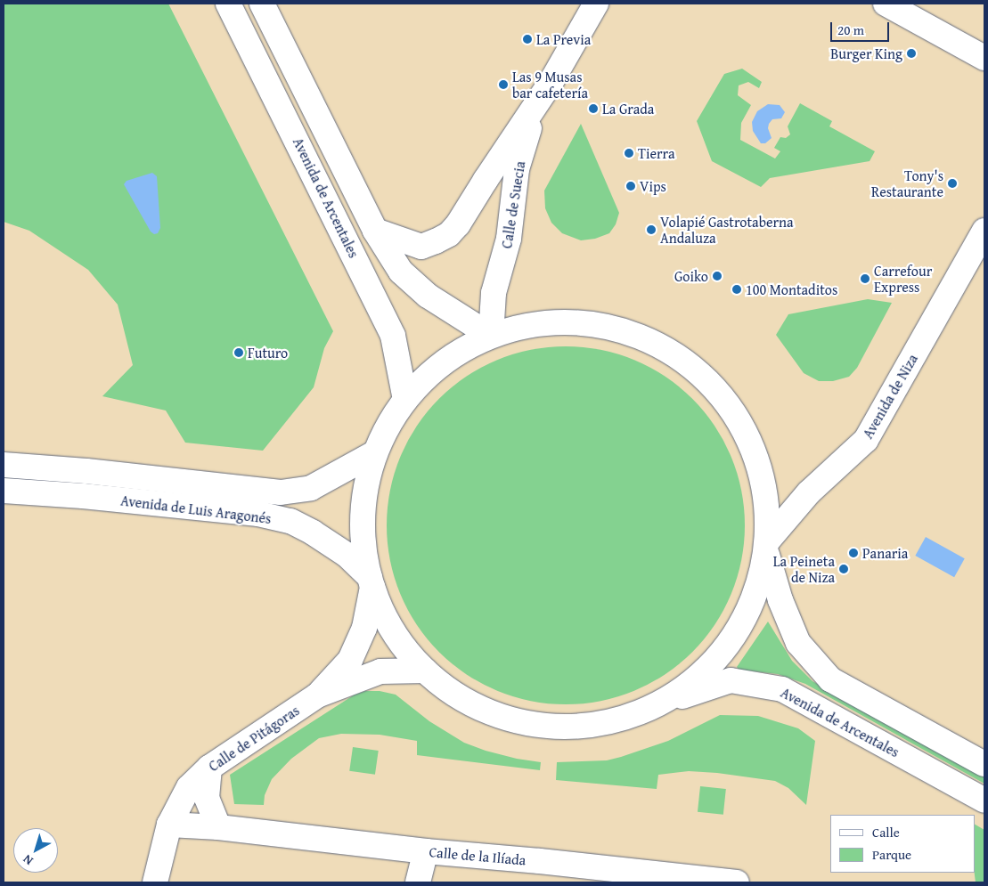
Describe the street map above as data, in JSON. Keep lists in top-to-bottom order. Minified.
{"streets":{"main road":["Avenida de Arcentales","Calle de Suecia","Avenida de Niza","Avenida de Luis Aragonés","Calle de Pitágoras","Calle de la Ilíada"]},"crossings":[["Avenida de Arcentales","Calle de Suecia"],["Avenida de Luis Aragonés","Calle de Pitágoras"],["Calle de Pitágoras","Calle de la Ilíada"]],"places":["La Previa","Burger King","Las 9 Musas bar cafetería","La Grada","Tierra","Tony's Restaurante","Vips","Volapié Gastrotaberna Andaluza","Goiko","Carrefour Express","100 Montaditos","Futuro","Panaria","La Peineta de Niza"],"legend":["Calle","Parque"],"scale_bar":"20 m","north":"bottom left"}
